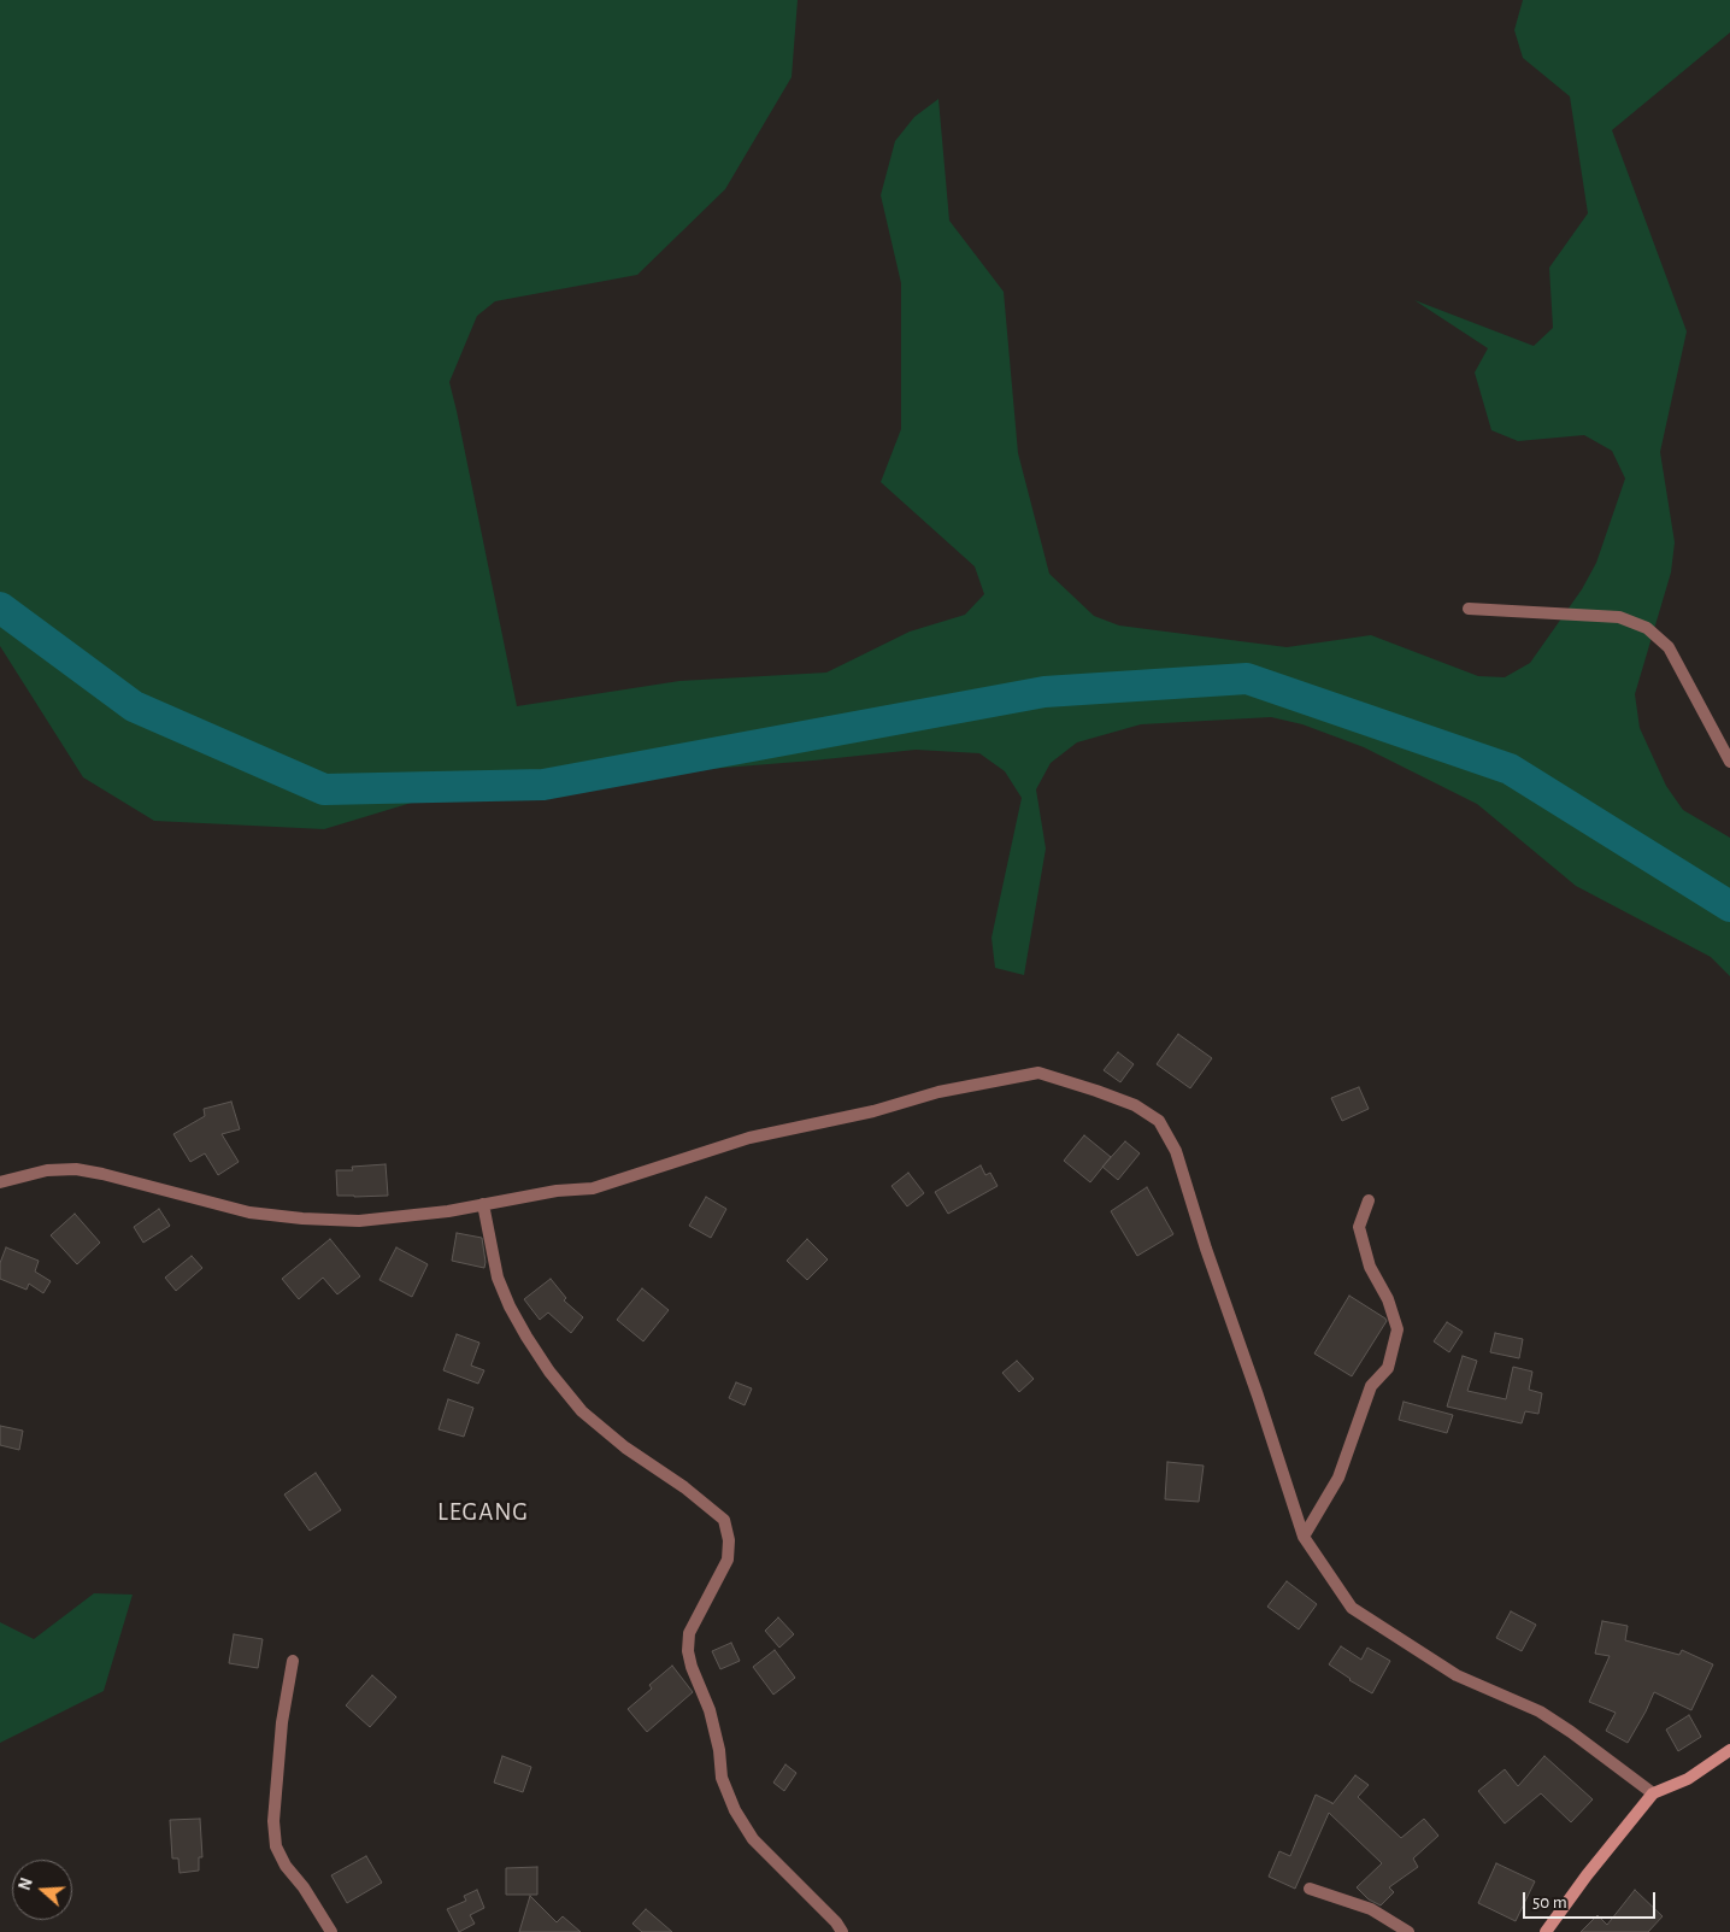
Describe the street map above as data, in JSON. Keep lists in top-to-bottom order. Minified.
{"districts":["LEGANG"],"scale_bar":"50 m","north":"left"}
